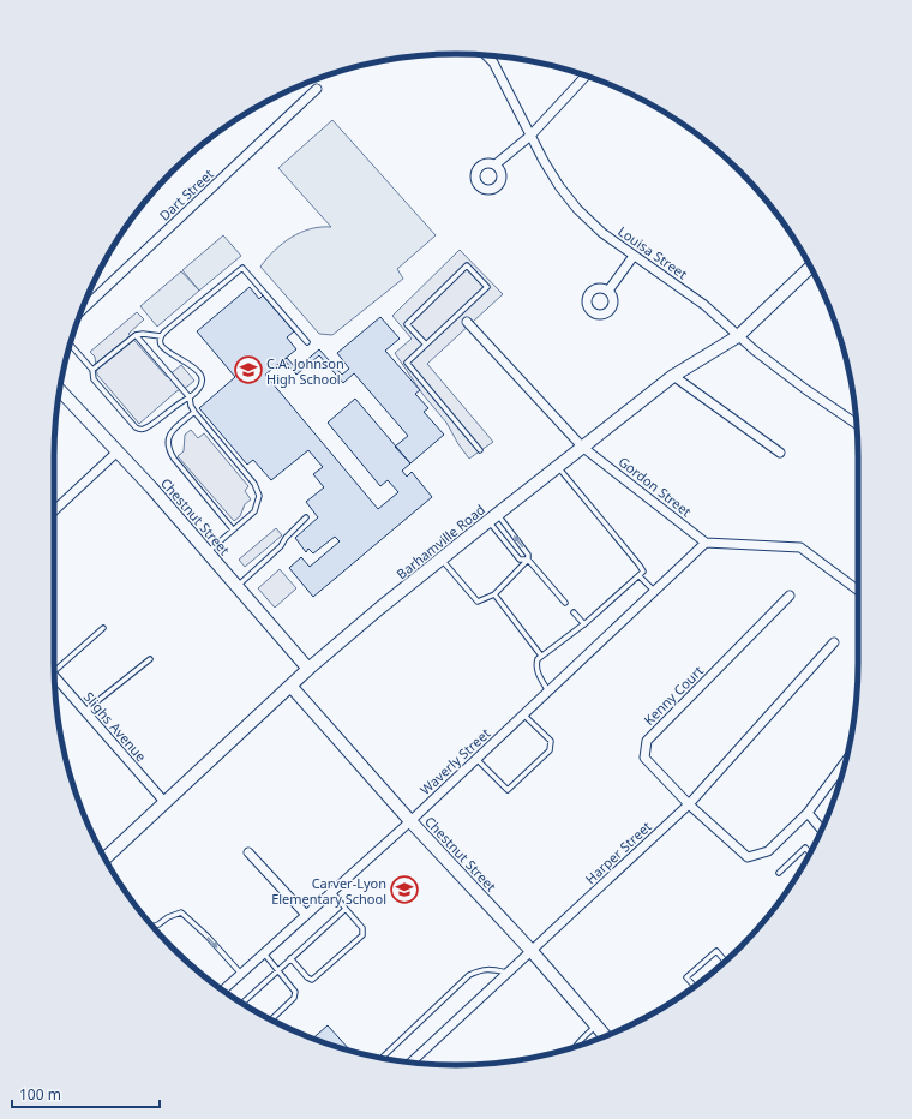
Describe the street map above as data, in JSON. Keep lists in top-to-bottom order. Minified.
{"streets":{"street":["Dart Street","Louisa Street","Gordon Street","Chestnut Street","Barhamville Road","Kenny Court","Slighs Avenue","Waverly Street","Harper Street"]},"crossings":[["Louisa Street","Barhamville Road"],["Gordon Street","Barhamville Road"],["Gordon Street","Waverly Street"],["Chestnut Street","Barhamville Road"],["Chestnut Street","Waverly Street"],["Chestnut Street","Harper Street"],["Barhamville Road","Slighs Avenue"],["Kenny Court","Harper Street"]],"places":{"school or university":["C.A. Johnson High School","Carver-Lyon Elementary School"]},"scale_bar":"100 m"}
